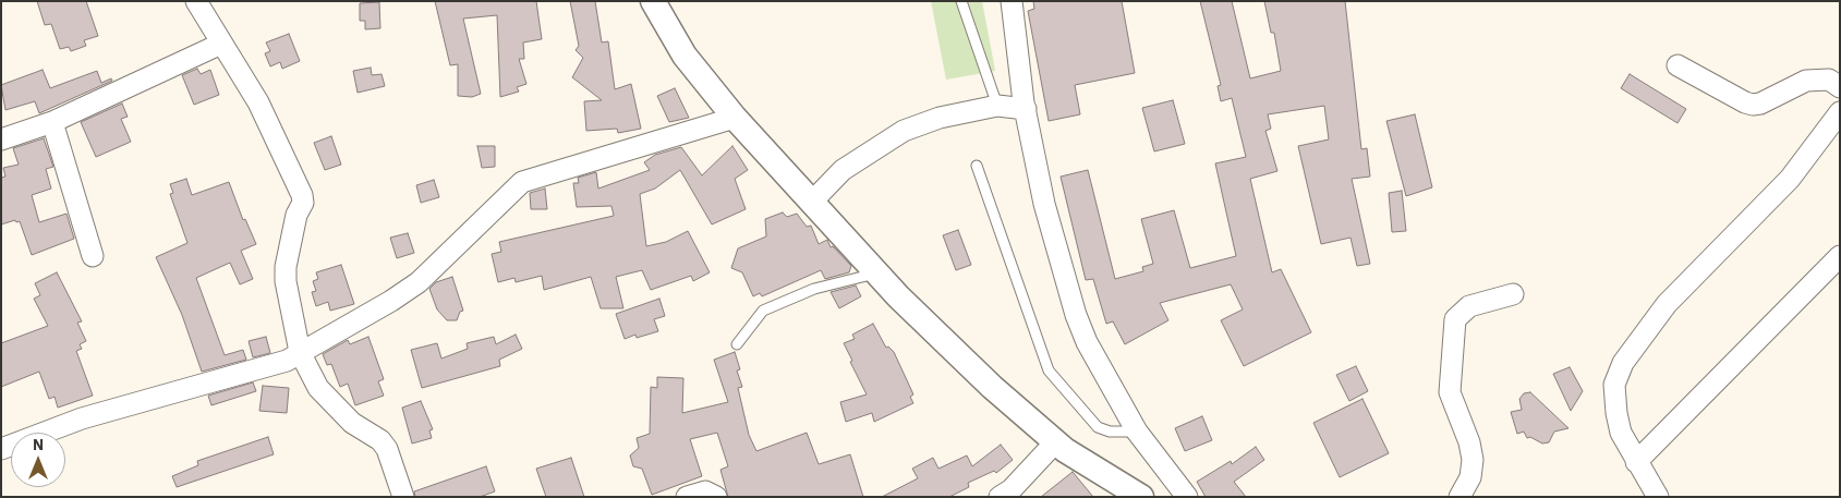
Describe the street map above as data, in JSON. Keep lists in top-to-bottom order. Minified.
{"north":"top"}
